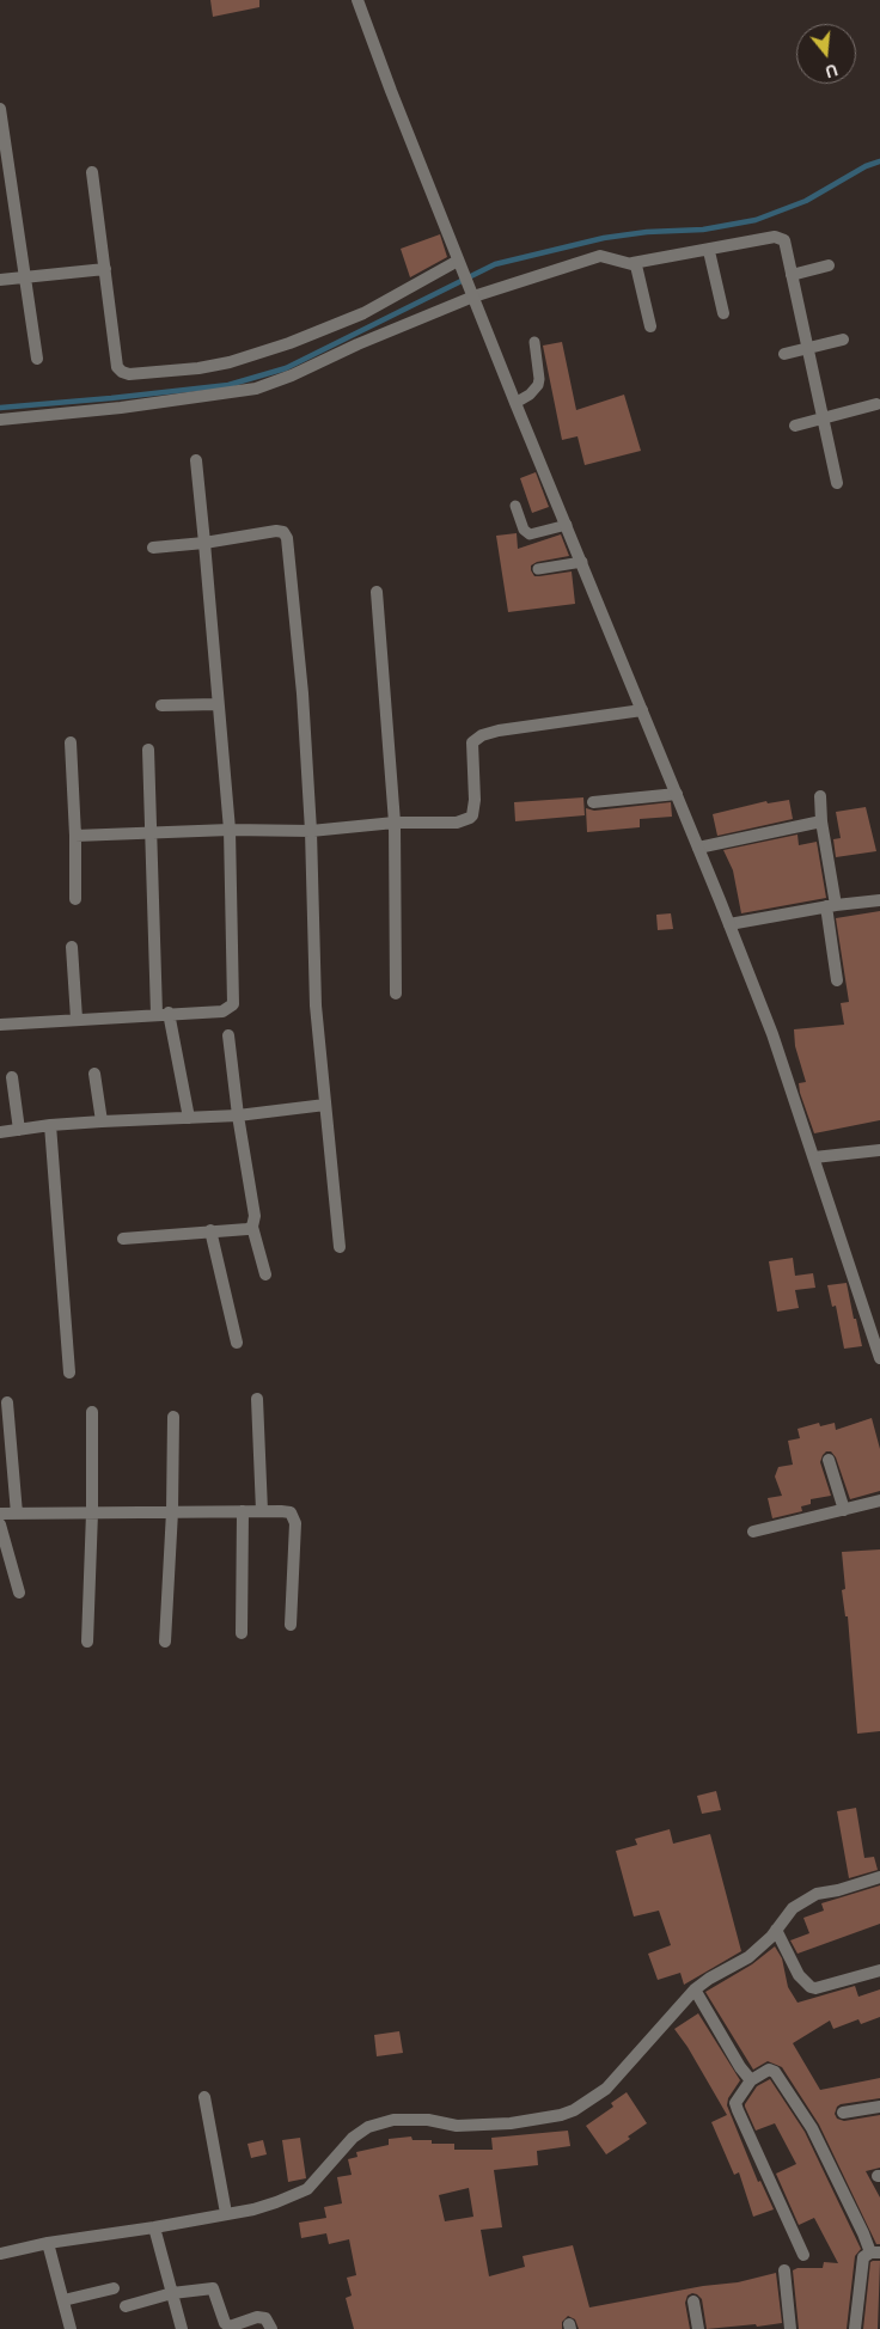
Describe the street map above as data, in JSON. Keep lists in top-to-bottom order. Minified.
{"north":"bottom"}
